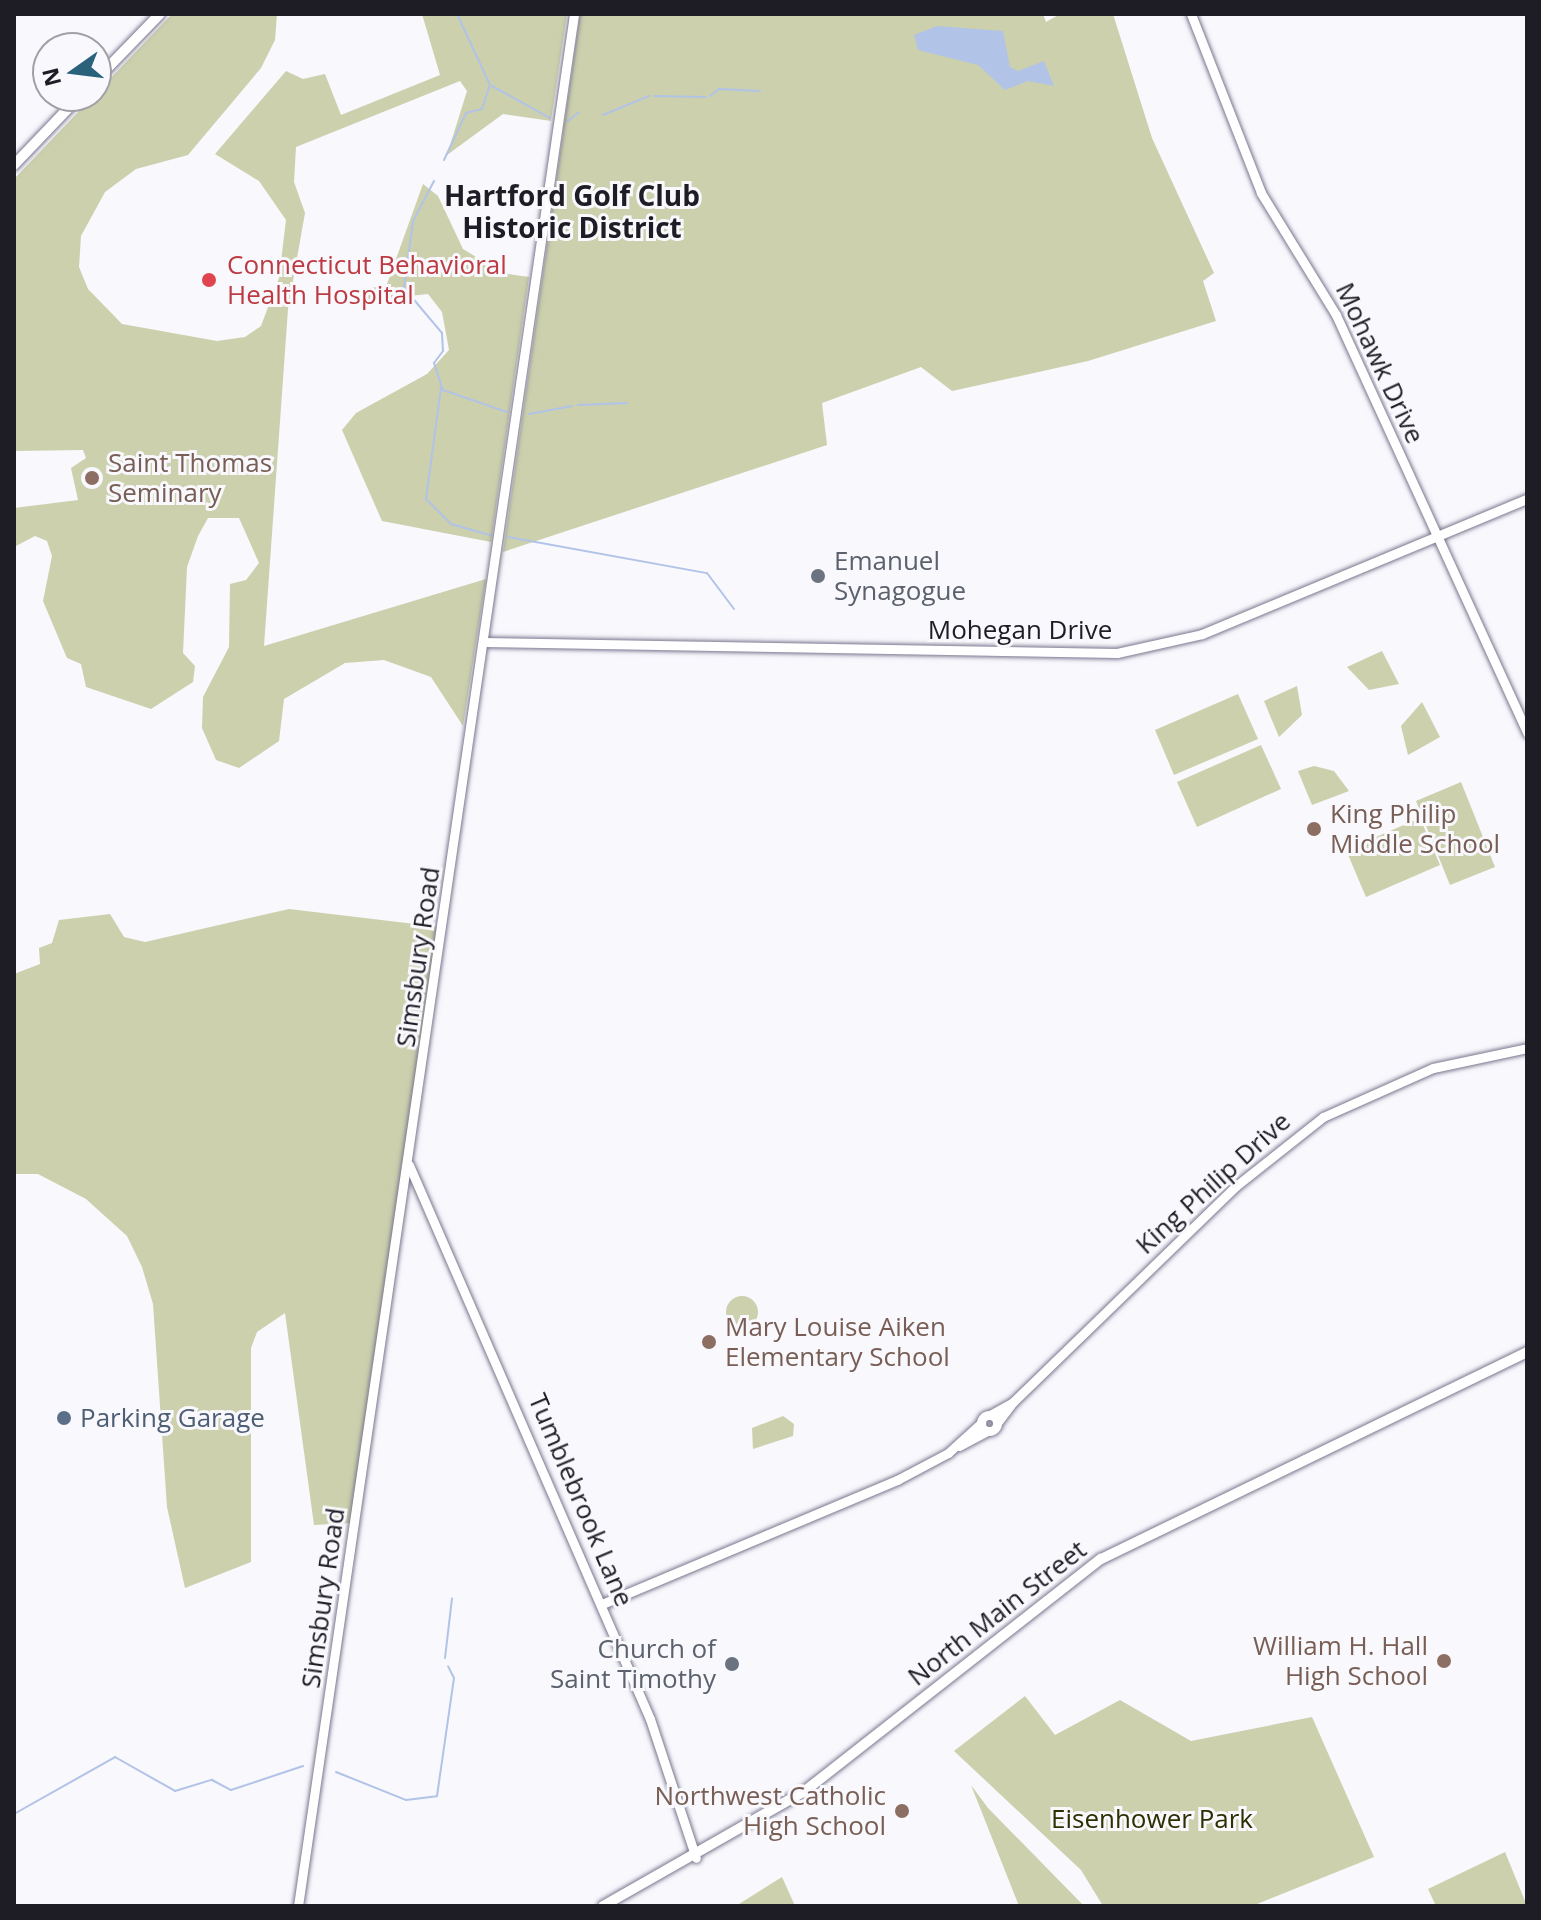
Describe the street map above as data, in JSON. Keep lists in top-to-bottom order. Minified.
{"streets":{"main road":["North Main Street"],"street":["Mohawk Drive","Mohegan Drive","Simsbury Road","King Philip Drive","Tumblebrook Lane"]},"crossings":[["Mohawk Drive","Mohegan Drive"],["Mohegan Drive","Simsbury Road"],["Simsbury Road","Tumblebrook Lane"],["King Philip Drive","Tumblebrook Lane"],["Tumblebrook Lane","North Main Street"]],"districts":["Hartford Golf Club Historic District"],"parks":["Eisenhower Park"],"places":["Connecticut Behavioral Health Hospital","Saint Thomas Seminary","Emanuel Synagogue","King Philip Middle School","Mary Louise Aiken Elementary School","Parking Garage","William H. Hall High School","Church of Saint Timothy","Northwest Catholic High School"],"north":"left"}
